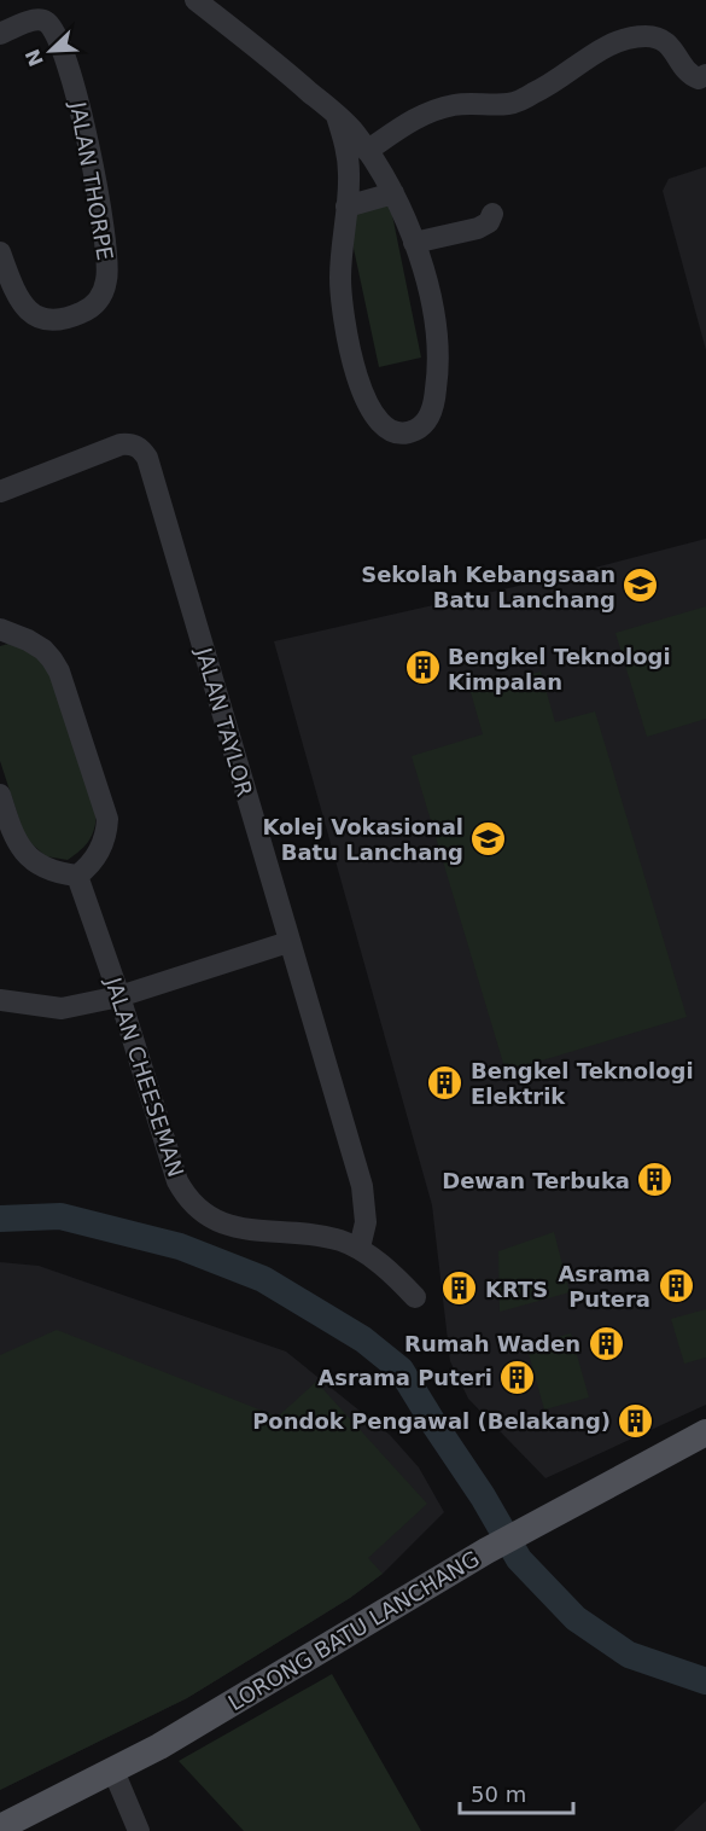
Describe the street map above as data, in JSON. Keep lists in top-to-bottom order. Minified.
{"streets":{"main road":["LORONG BATU LANCHANG"],"street":["JALAN THORPE","JALAN TAYLOR","JALAN CHEESEMAN"]},"crossings":[["JALAN TAYLOR","JALAN CHEESEMAN"]],"places":{"school or university":["Sekolah Kebangsaan Batu Lanchang","Kolej Vokasional Batu Lanchang"],"building":["Bengkel Teknologi Kimpalan","Bengkel Teknologi Elektrik","Dewan Terbuka","Asrama Putera","KRTS","Rumah Waden","Asrama Puteri","Pondok Pengawal (Belakang)"]},"scale_bar":"50 m","north":"bottom left"}
